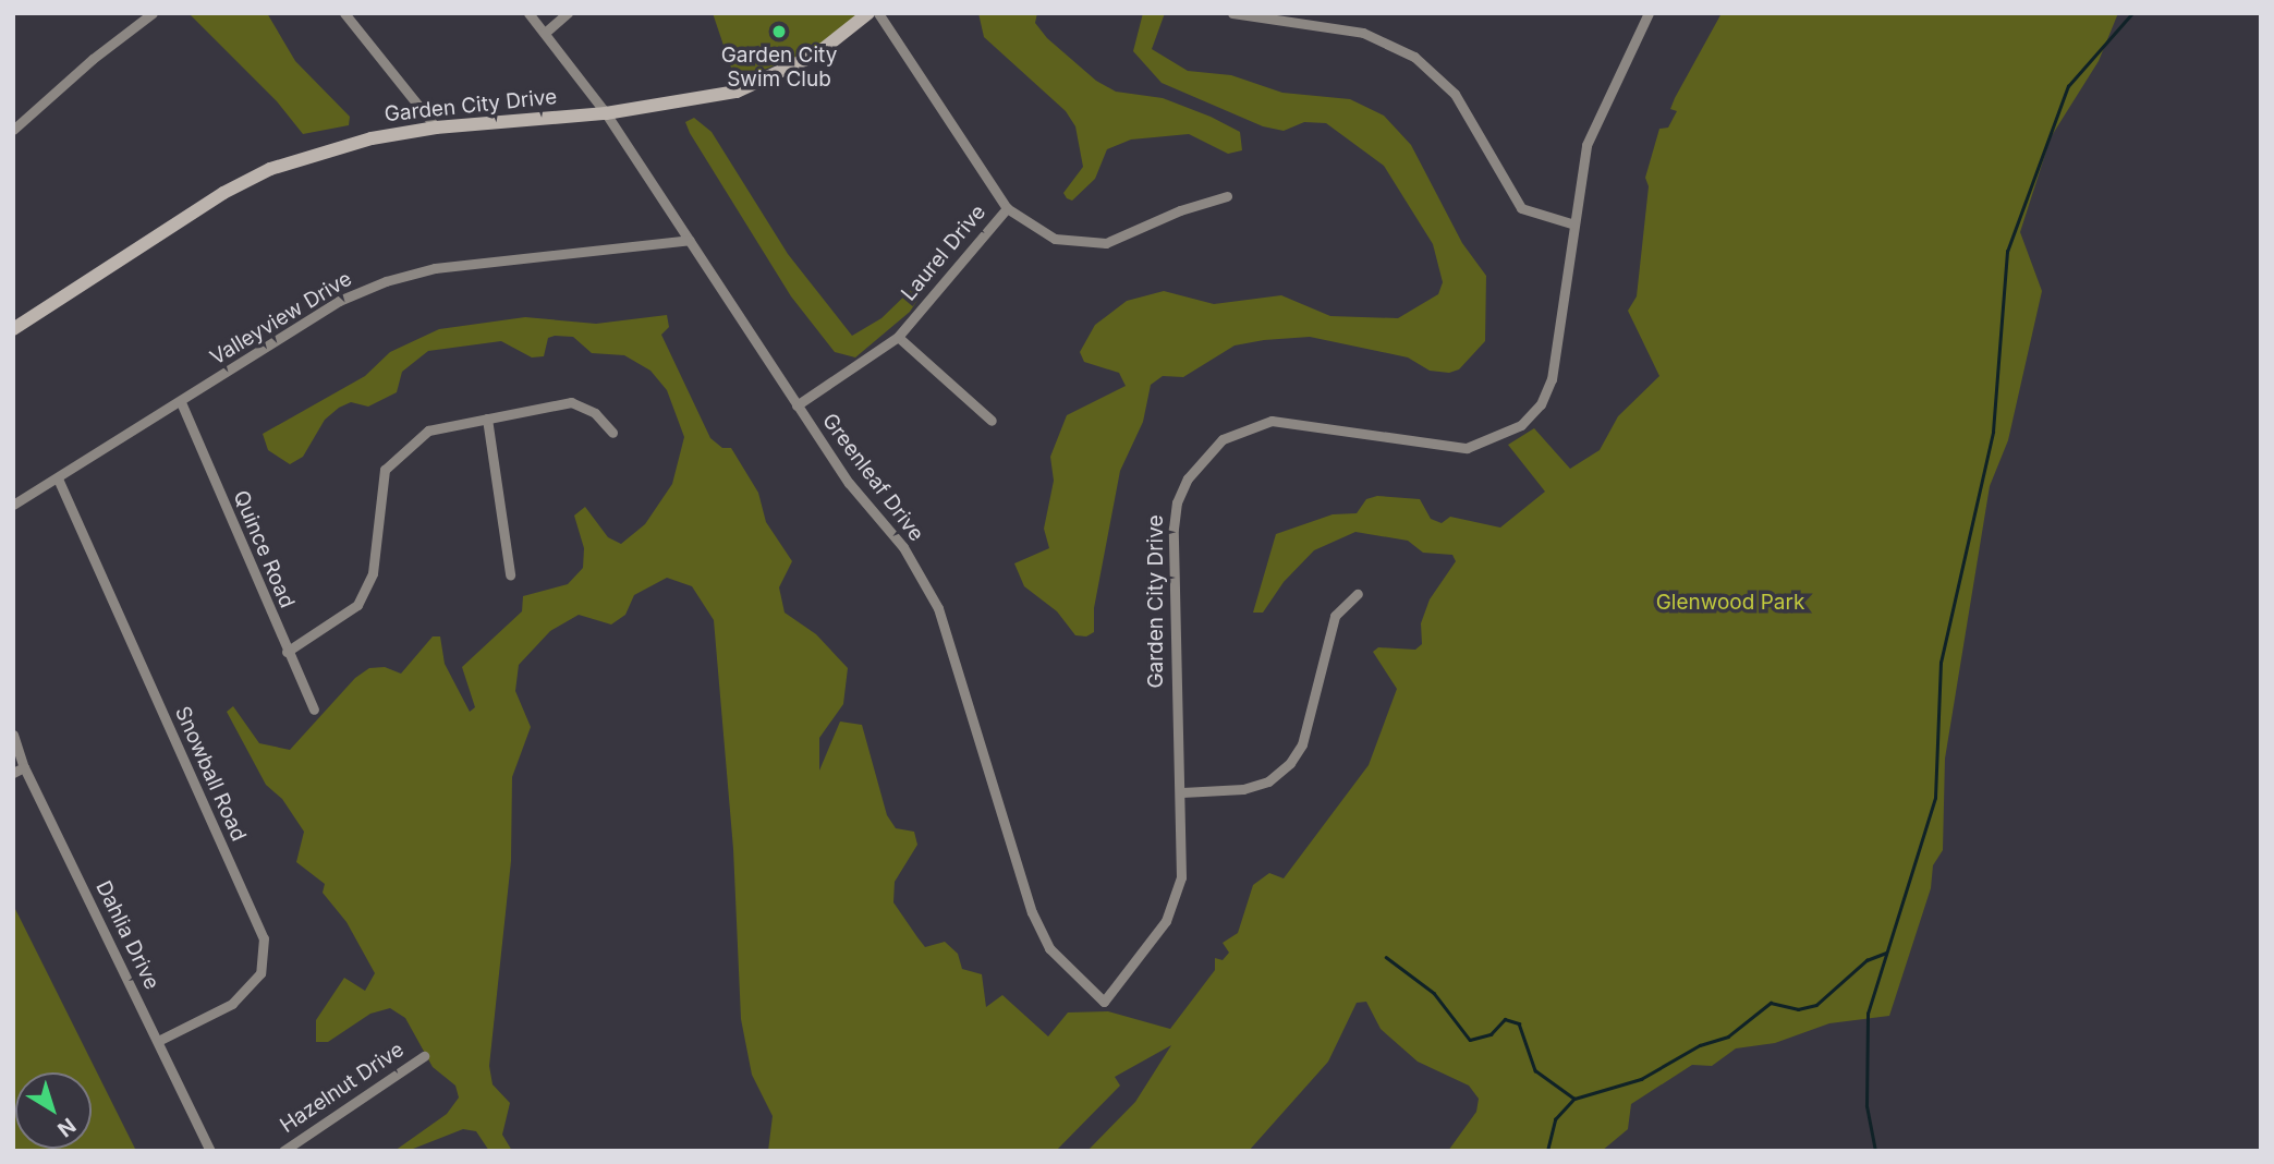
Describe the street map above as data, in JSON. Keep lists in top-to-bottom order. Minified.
{"streets":{"street":["Garden City Drive","Laurel Drive","Valleyview Drive","Greenleaf Drive","Quince Road","Snowball Road","Dahlia Drive","Hazelnut Drive"]},"crossings":[["Garden City Drive","Greenleaf Drive"],["Laurel Drive","Greenleaf Drive"],["Valleyview Drive","Greenleaf Drive"],["Valleyview Drive","Quince Road"],["Valleyview Drive","Snowball Road"],["Snowball Road","Dahlia Drive"]],"parks":["Glenwood Park"],"places":["Garden City Swim Club"],"north":"bottom right"}
